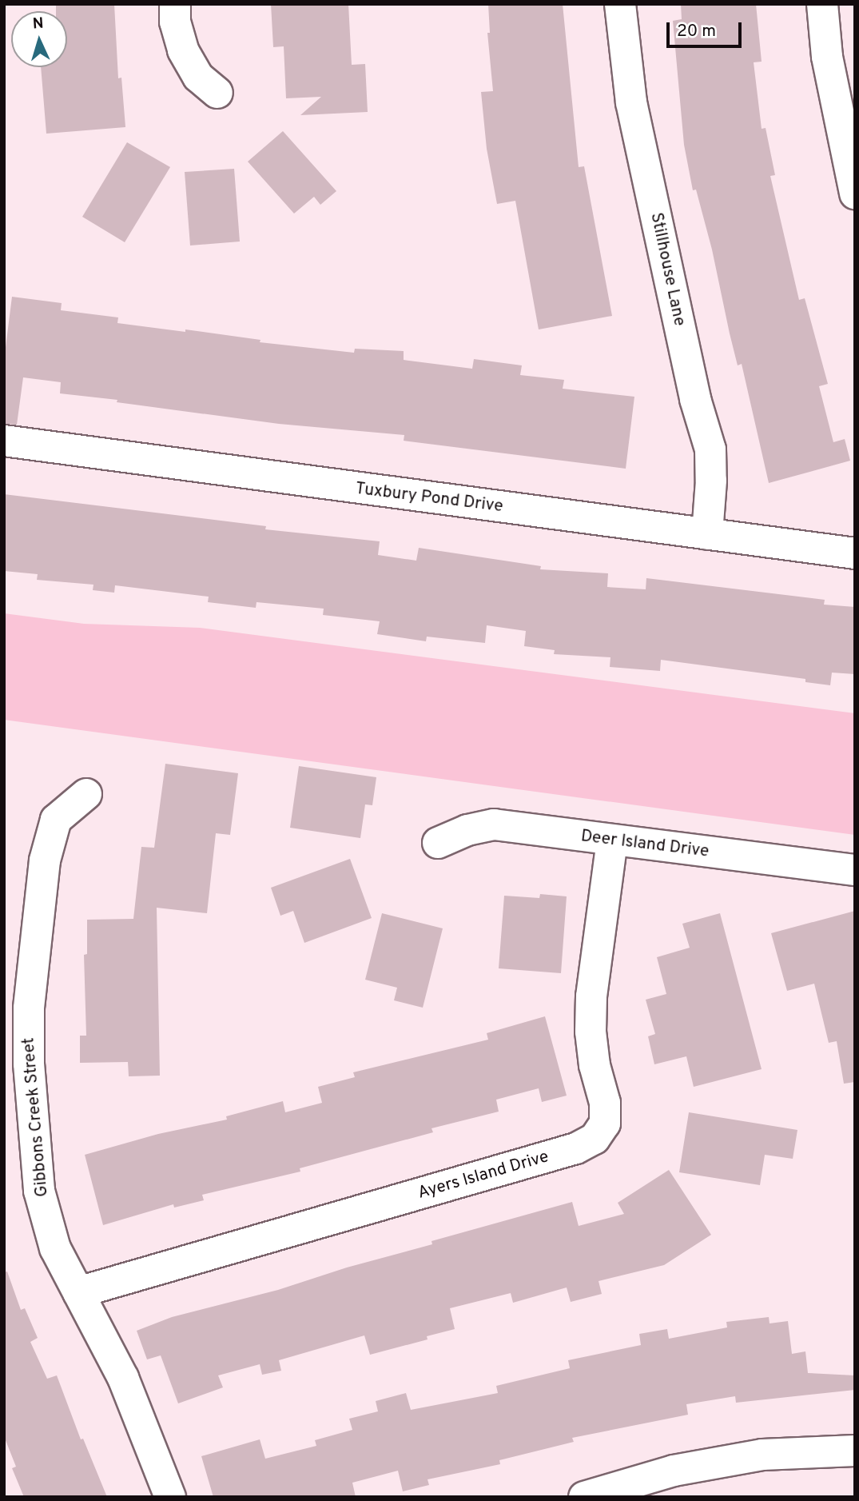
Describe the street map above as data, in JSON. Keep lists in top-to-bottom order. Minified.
{"streets":{"street":["Stillhouse Lane","Tuxbury Pond Drive","Deer Island Drive","Gibbons Creek Street","Ayers Island Drive"]},"crossings":[["Stillhouse Lane","Tuxbury Pond Drive"],["Deer Island Drive","Ayers Island Drive"],["Gibbons Creek Street","Ayers Island Drive"]],"scale_bar":"20 m","north":"top"}
